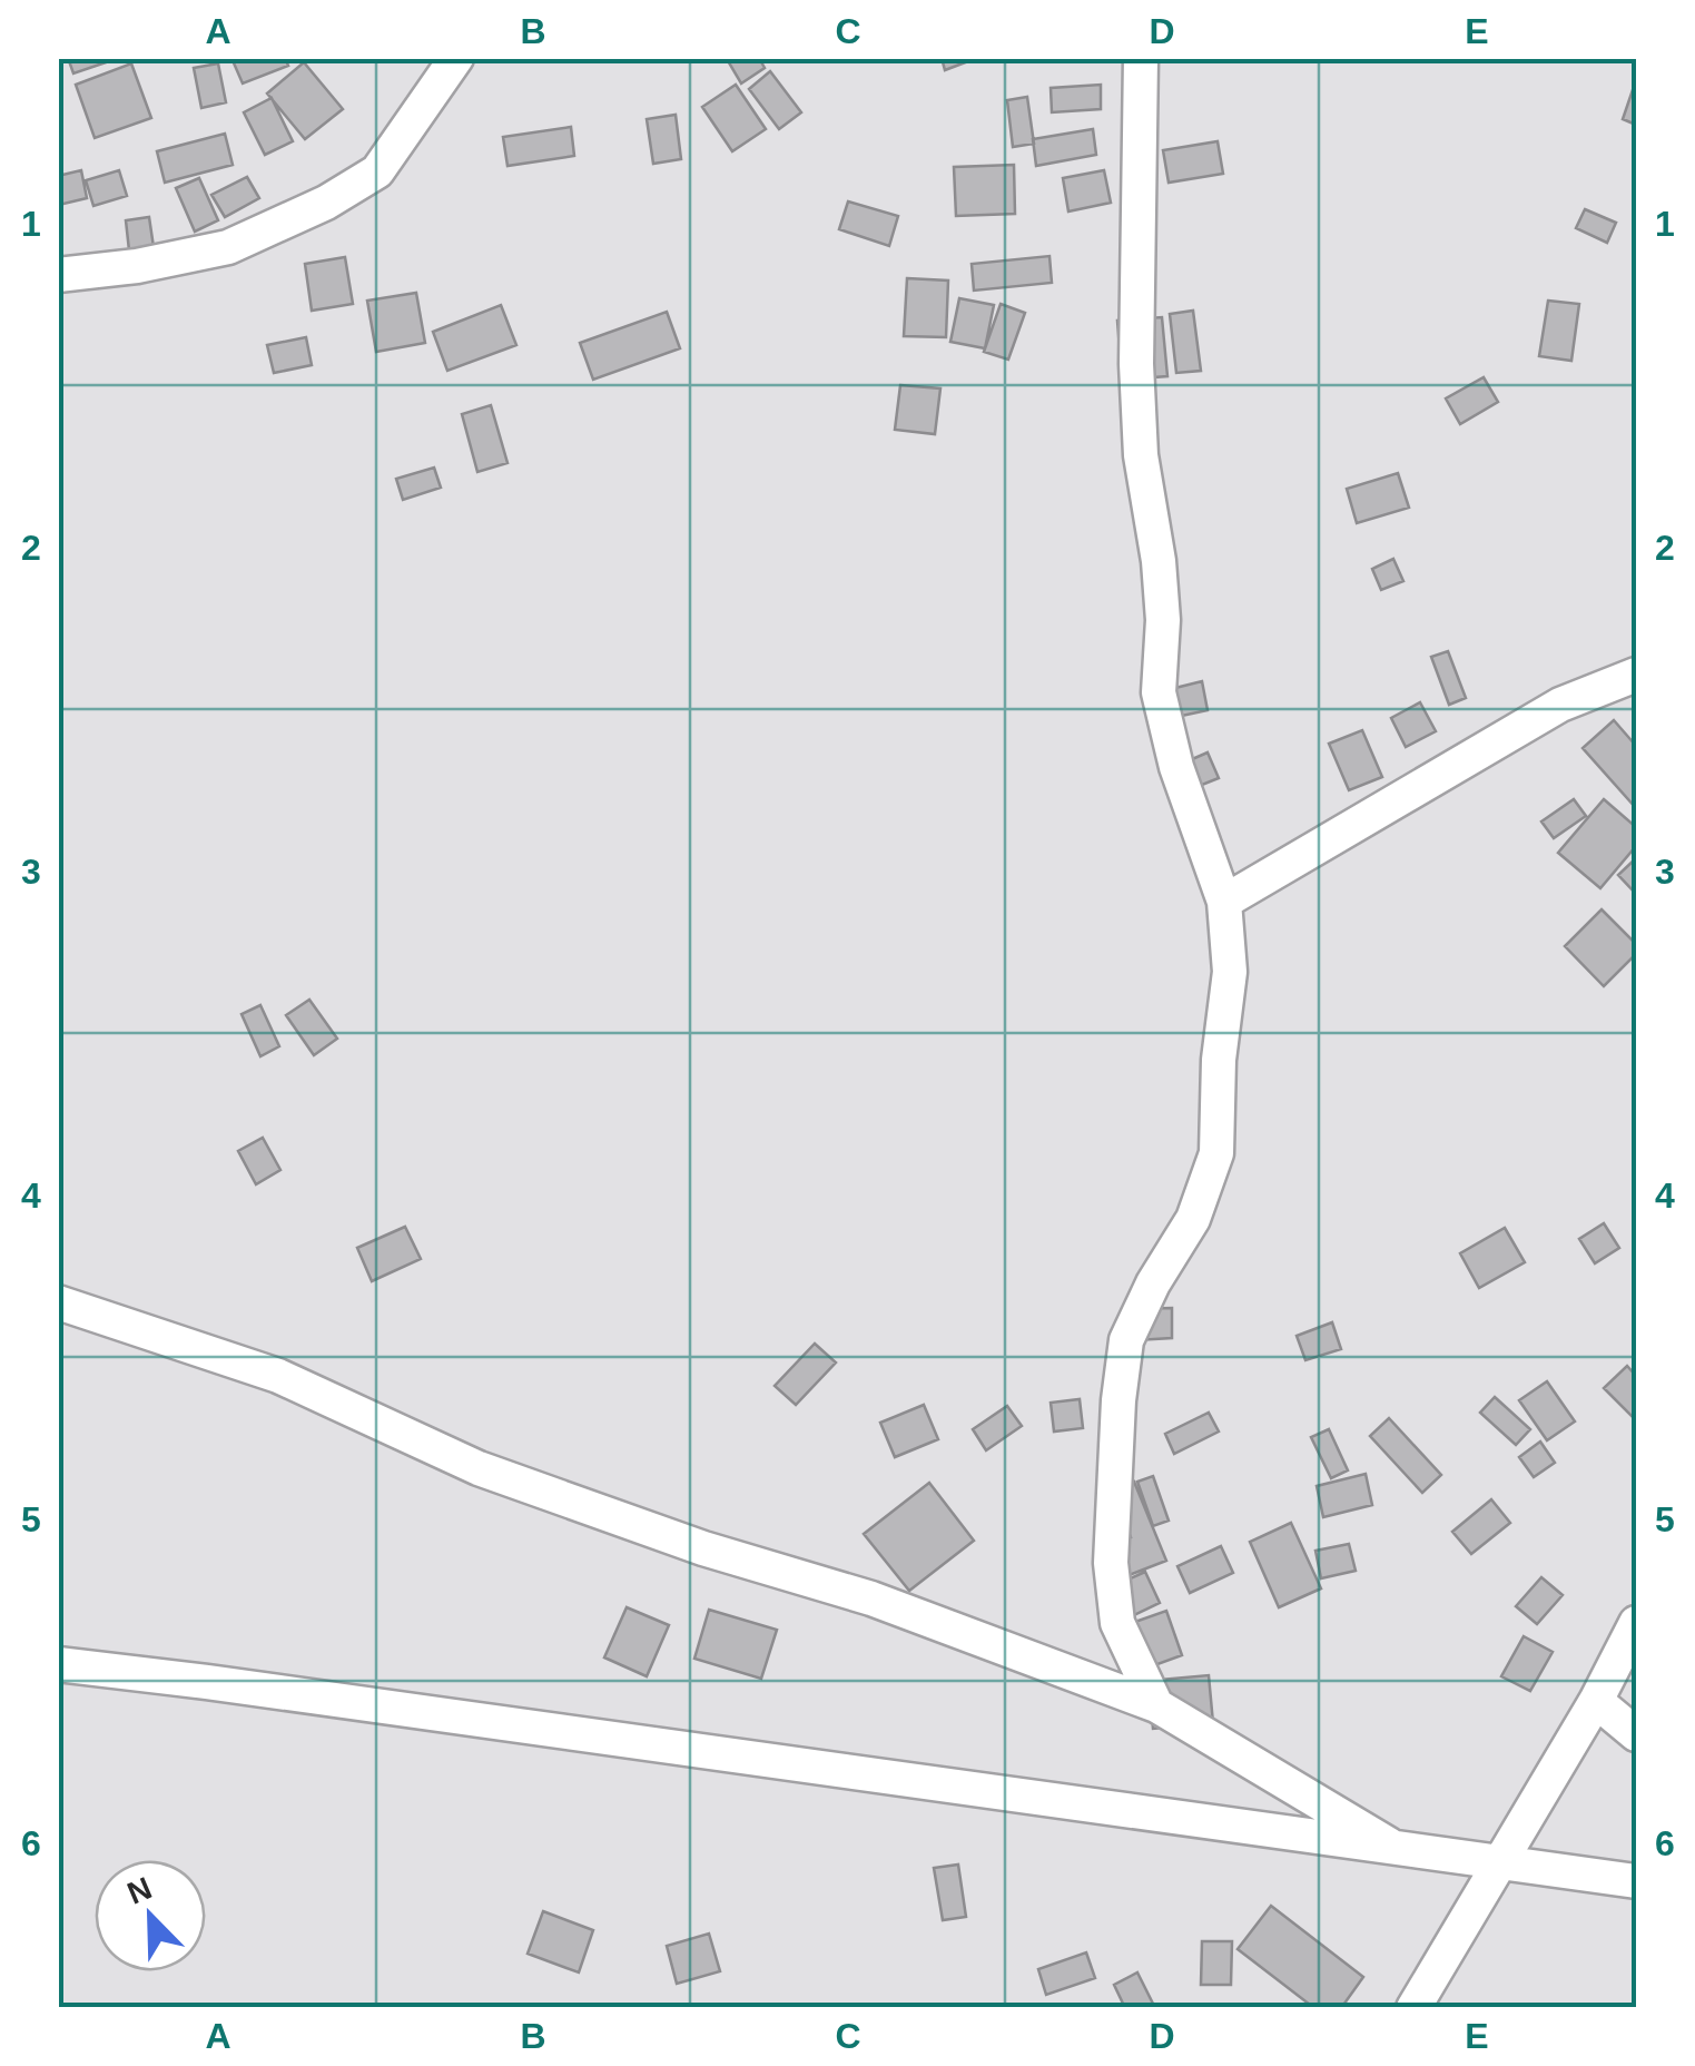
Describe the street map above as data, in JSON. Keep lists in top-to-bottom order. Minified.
{"north":"top left","grid":{"columns":["A","B","C","D","E"],"rows":["1","2","3","4","5","6"]}}
